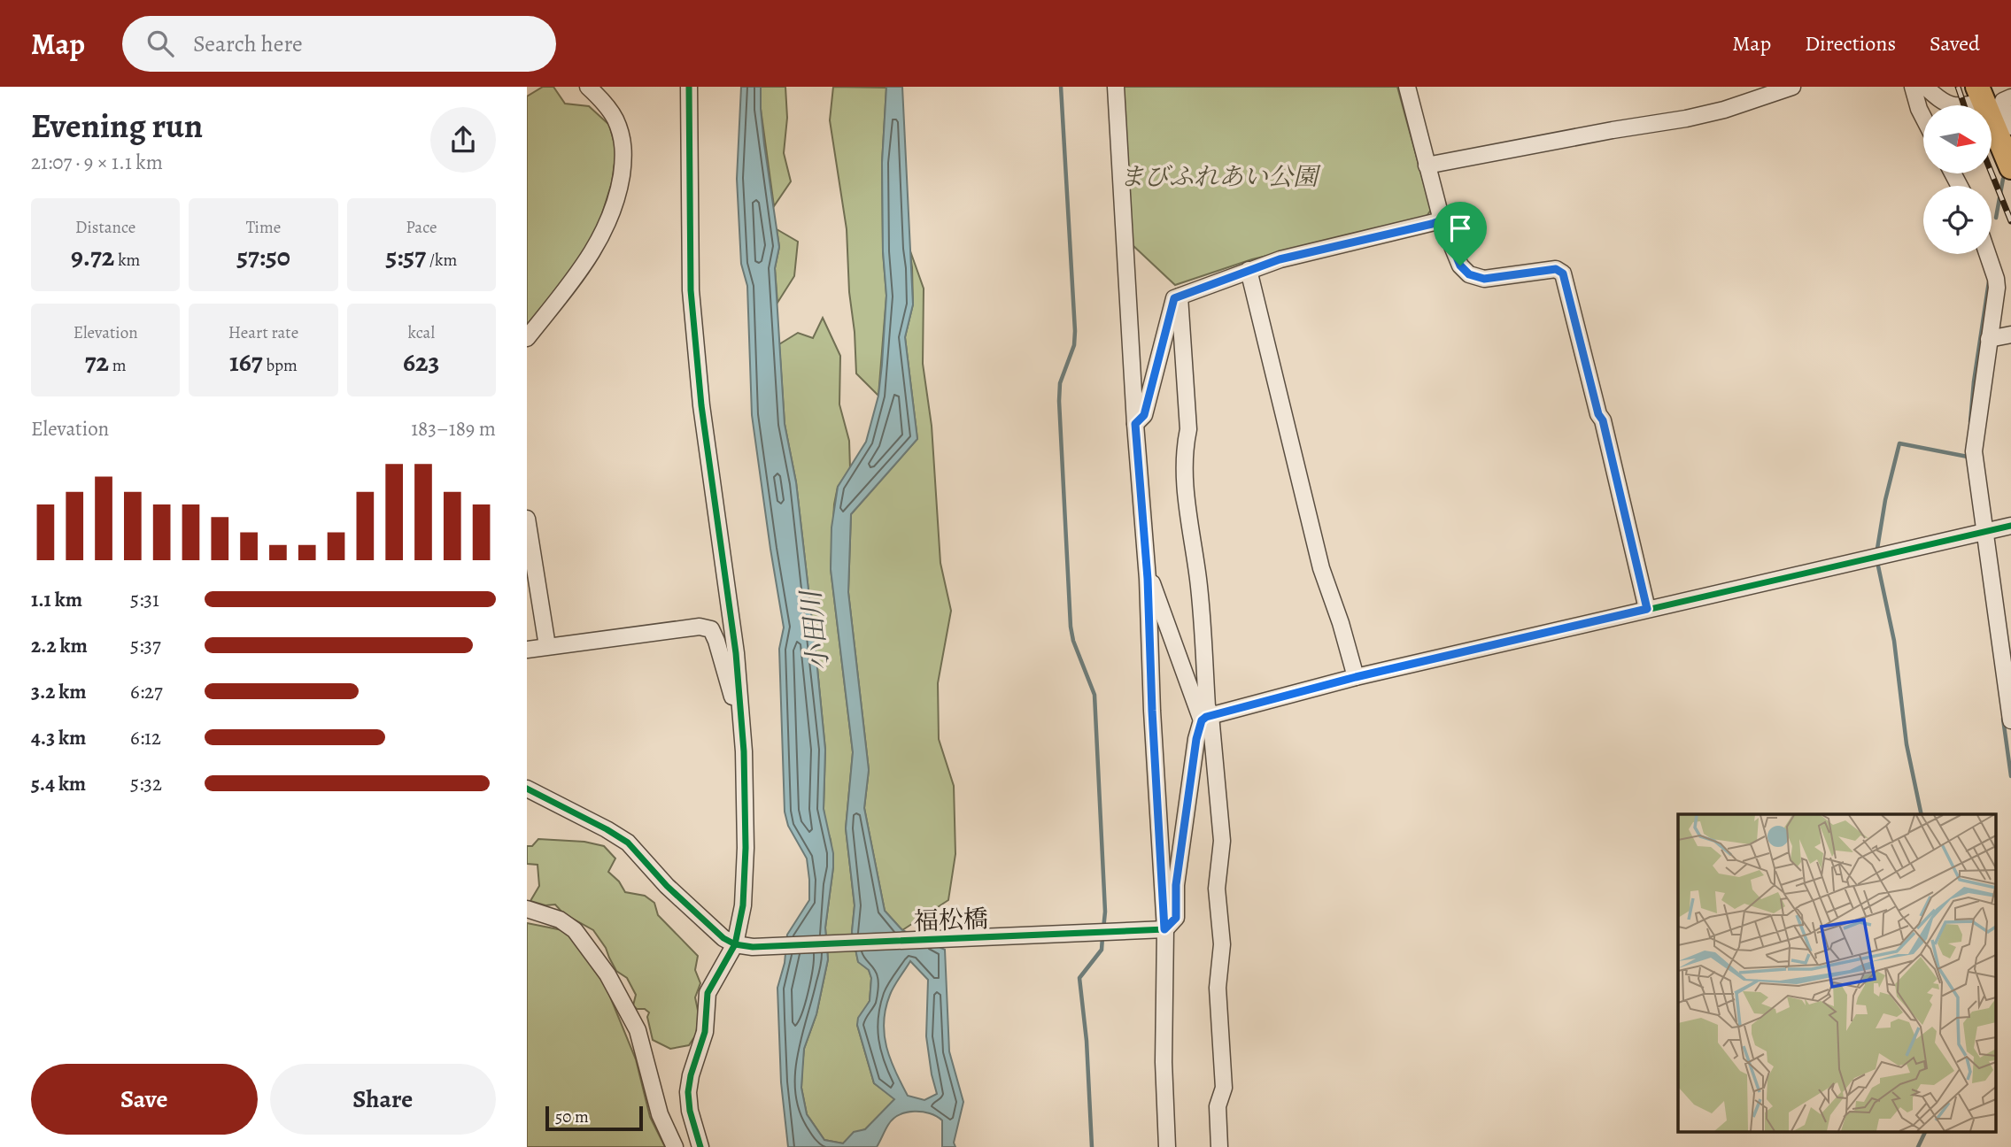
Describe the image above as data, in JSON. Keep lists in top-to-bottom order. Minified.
{"streets":{"street":["福松橋"]},"water":["小田川"],"parks":["まびふれあい公園"],"scale_bar":"50 m","north":"right","page":{"header":"Map","search":"Search here","nav":["Map","Directions","Saved"],"heading":["Evening run","21:07 · 9 × 1.1 km"],"stats":[["Distance","9.72 km"],["Time","57:50"],["Pace","5:57 /km"],["Elevation","72 m"],["Heart rate","167 bpm"],["kcal","623"]],"chart":["Elevation","183–189 m"],"list":[{"name":"1.1 km","note":"5:31"},{"name":"2.2 km","note":"5:37"},{"name":"3.2 km","note":"6:27"},{"name":"4.3 km","note":"6:12"},{"name":"5.4 km","note":"5:32"}],"buttons":["Save","Share"],"scale":"50 m"}}
